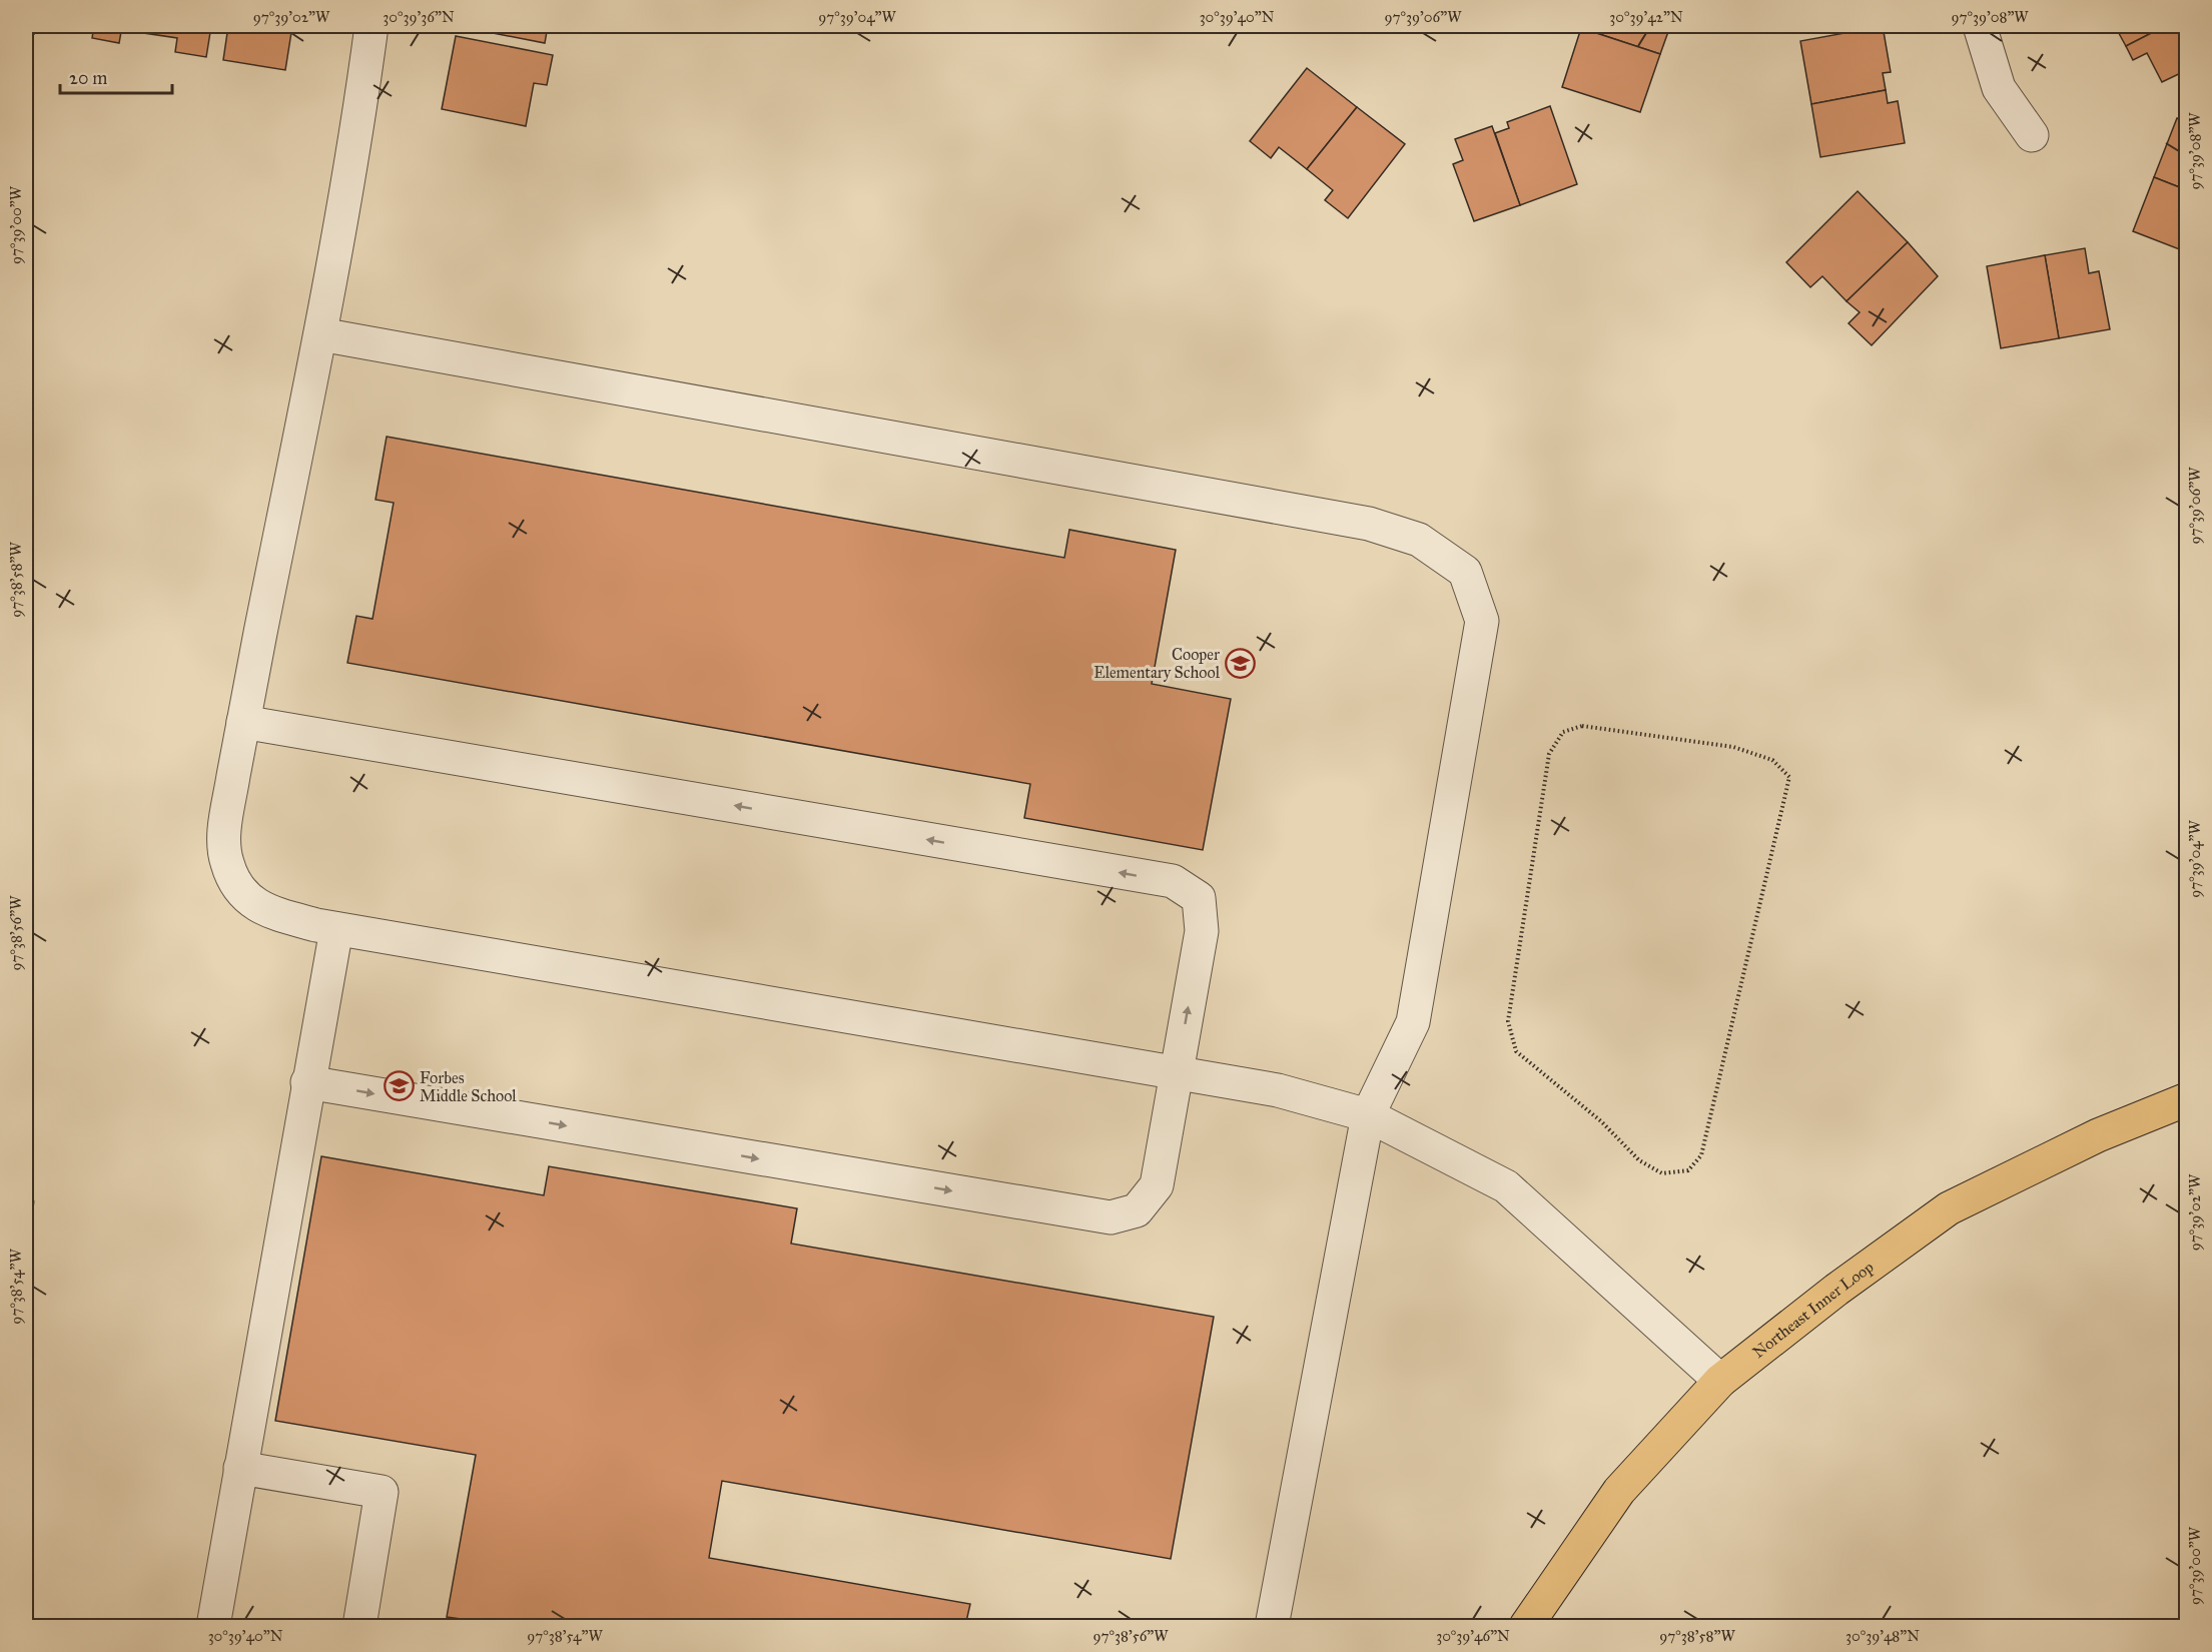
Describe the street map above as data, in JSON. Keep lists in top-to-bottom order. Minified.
{"streets":{"main road":["Northeast Inner Loop"]},"places":{"school or university":["Cooper Elementary School","Forbes Middle School"]},"scale_bar":"20 m","coordinates":["97°39'02\"W","30°39'36\"N","97°39'04\"W","30°39'40\"N","97°39'06\"W","30°39'42\"N","97°39'08\"W","97°39'00\"W","97°38'58\"W","97°38'56\"W","97°38'54\"W","30°39'46\"N","30°39'48\"N"]}
